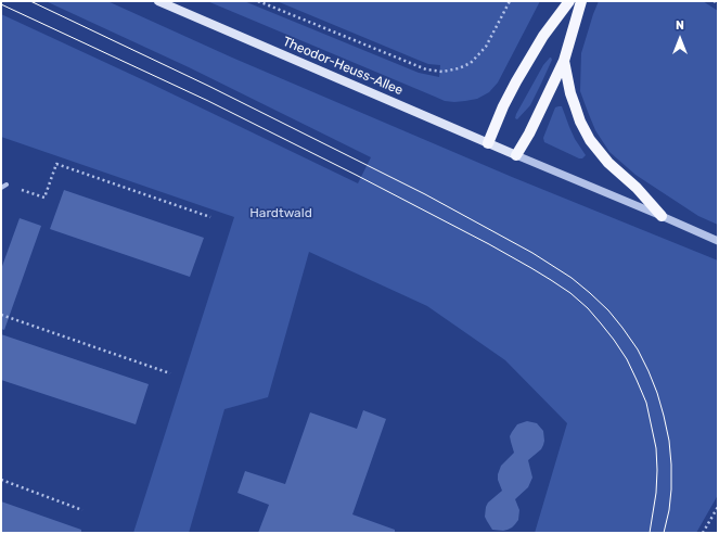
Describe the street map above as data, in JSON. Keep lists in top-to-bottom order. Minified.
{"streets":{"main road":["Theodor-Heuss-Allee"]},"parks":["Hardtwald"],"north":"top"}
